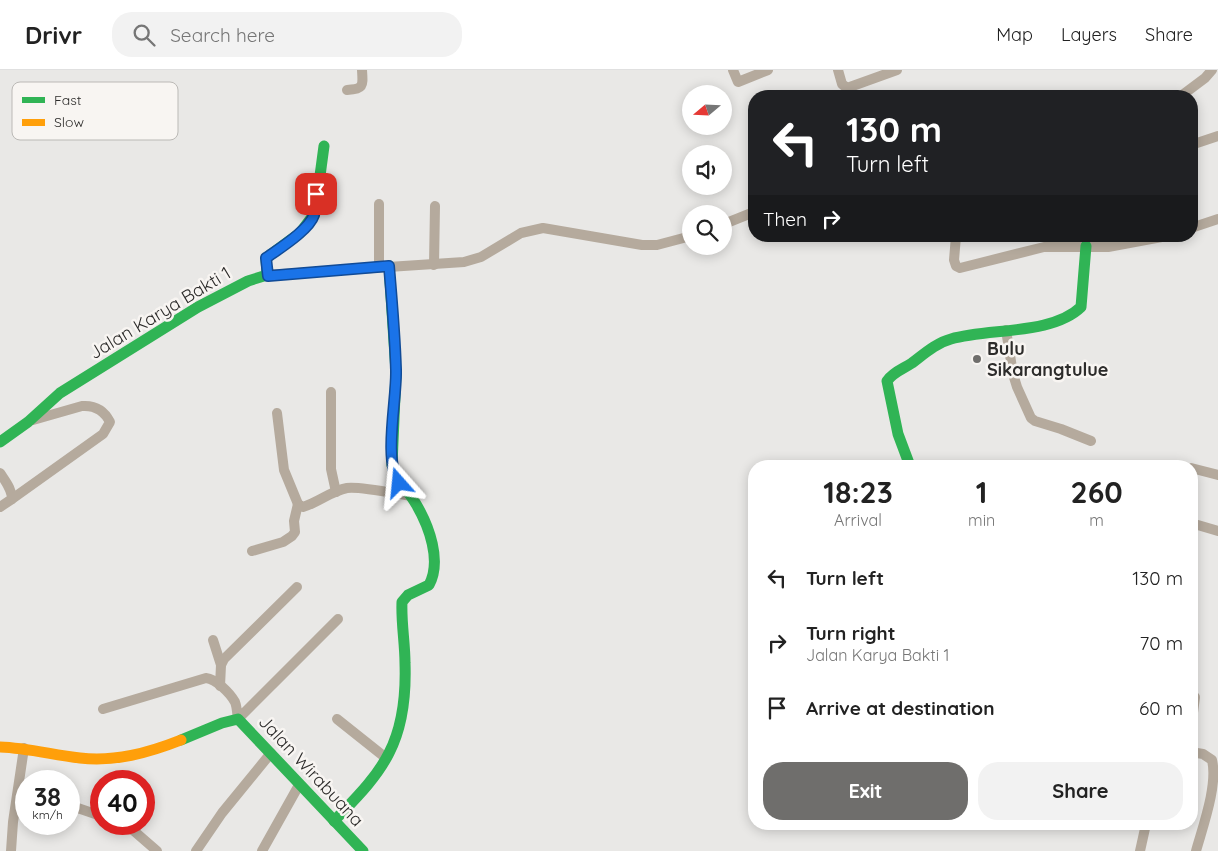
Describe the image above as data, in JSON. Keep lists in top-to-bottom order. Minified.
{"streets":{"street":["Jalan Karya Bakti 1","Jalan Wirabuana"]},"places":["Bulu Sikarangtulue"],"legend":["Fast","Slow"],"north":"left","page":{"header":"Drivr","search":"Search here","nav":["Map","Layers","Share"],"turn":["130 m","Turn left"],"then":"Then","eta":["18:23","Arrival","1","min","260","m"],"list":[{"name":"Turn left","value":"130 m"},{"name":"Turn right","note":"Jalan Karya Bakti 1","value":"70 m"},{"name":"Arrive at destination","value":"60 m"}],"buttons":["Exit","Share"],"speed":"38 km/h","limit":"40"}}
